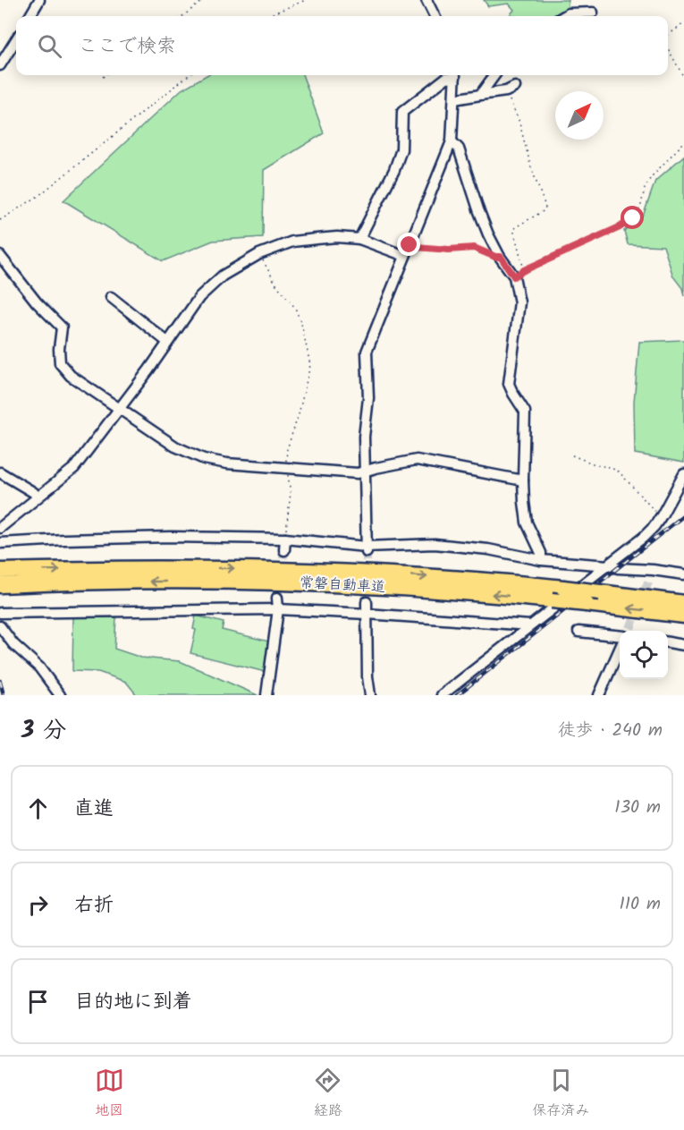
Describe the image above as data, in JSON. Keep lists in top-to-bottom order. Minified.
{"streets":{"highway":["常磐自動車道"]},"north":"top right","page":{"search":"ここで検索","heading":["3 分","徒歩 · 240 m"],"list":[["直進","130 m"],["右折","110 m"],"目的地に到着"],"nav":["地図","経路","保存済み"]}}
